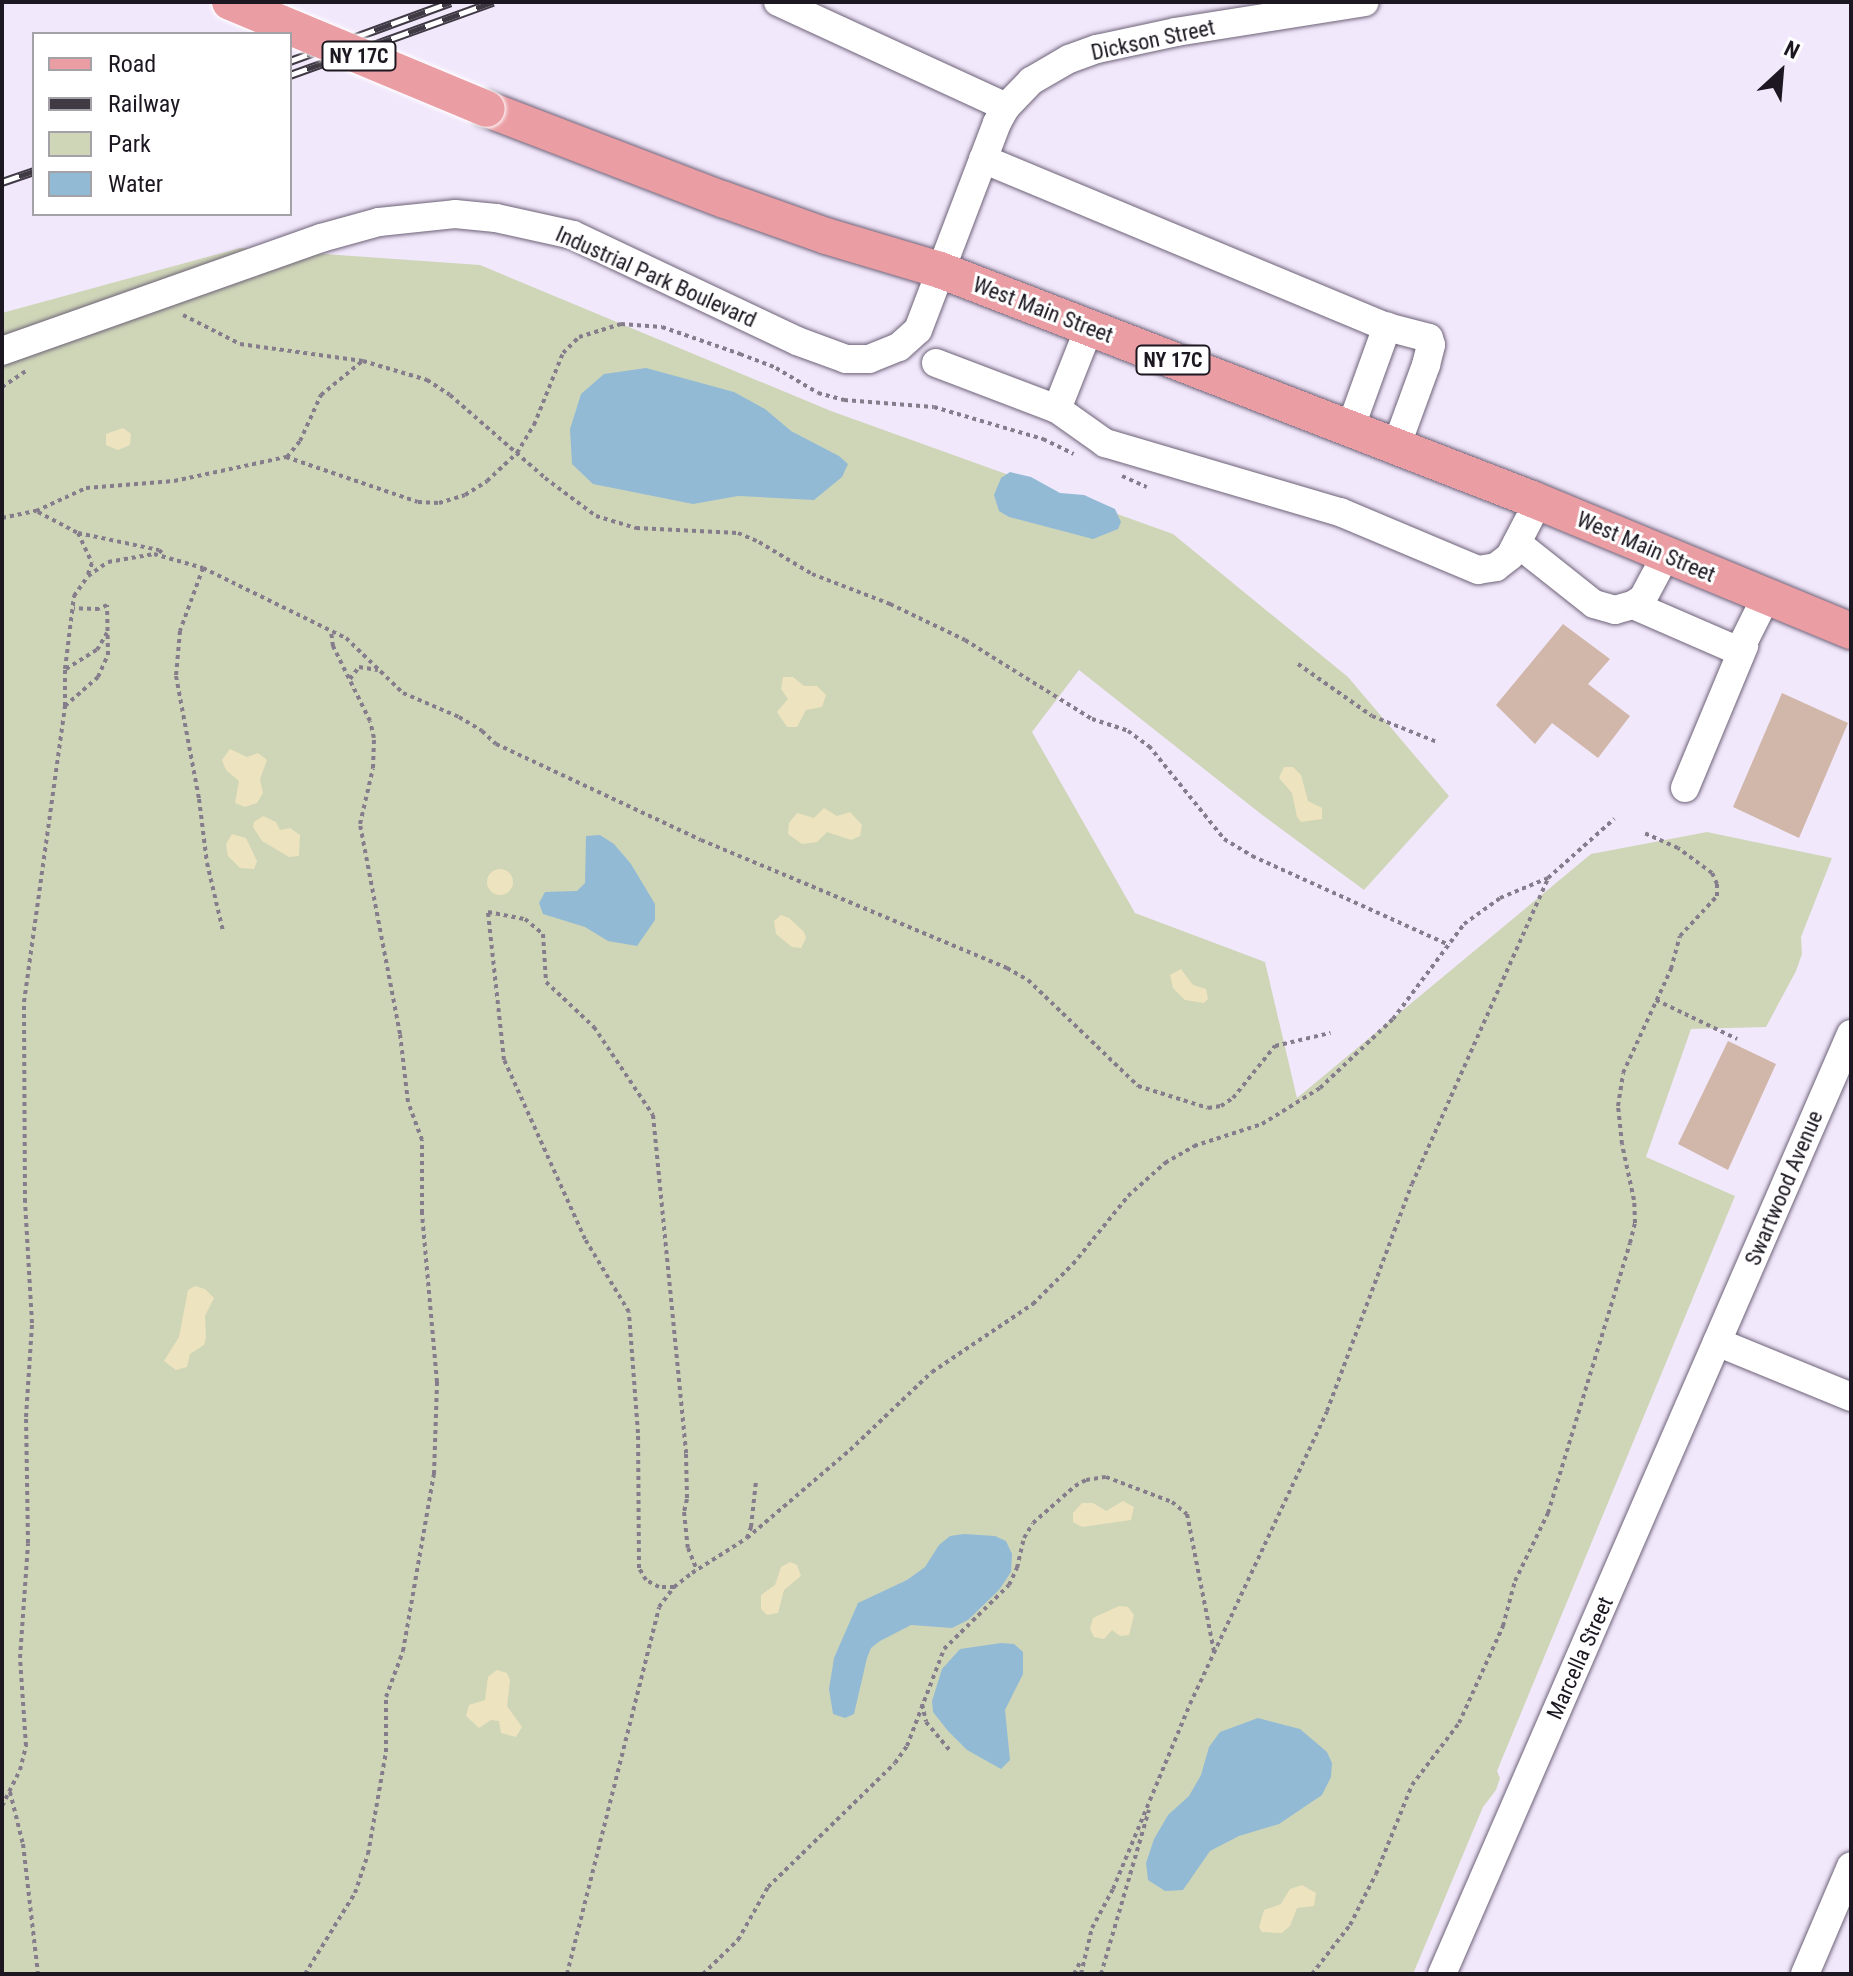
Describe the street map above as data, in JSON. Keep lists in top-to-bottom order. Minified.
{"streets":{"main road":["NY 17C","West Main Street"],"street":["Dickson Street","Industrial Park Boulevard","Swartwood Avenue","Marcella Street"]},"crossings":[["Dickson Street","Industrial Park Boulevard"],["Dickson Street","West Main Street"],["Industrial Park Boulevard","West Main Street"],["Swartwood Avenue","Marcella Street"]],"legend":["Road","Railway","Park","Water"],"north":"top right"}
